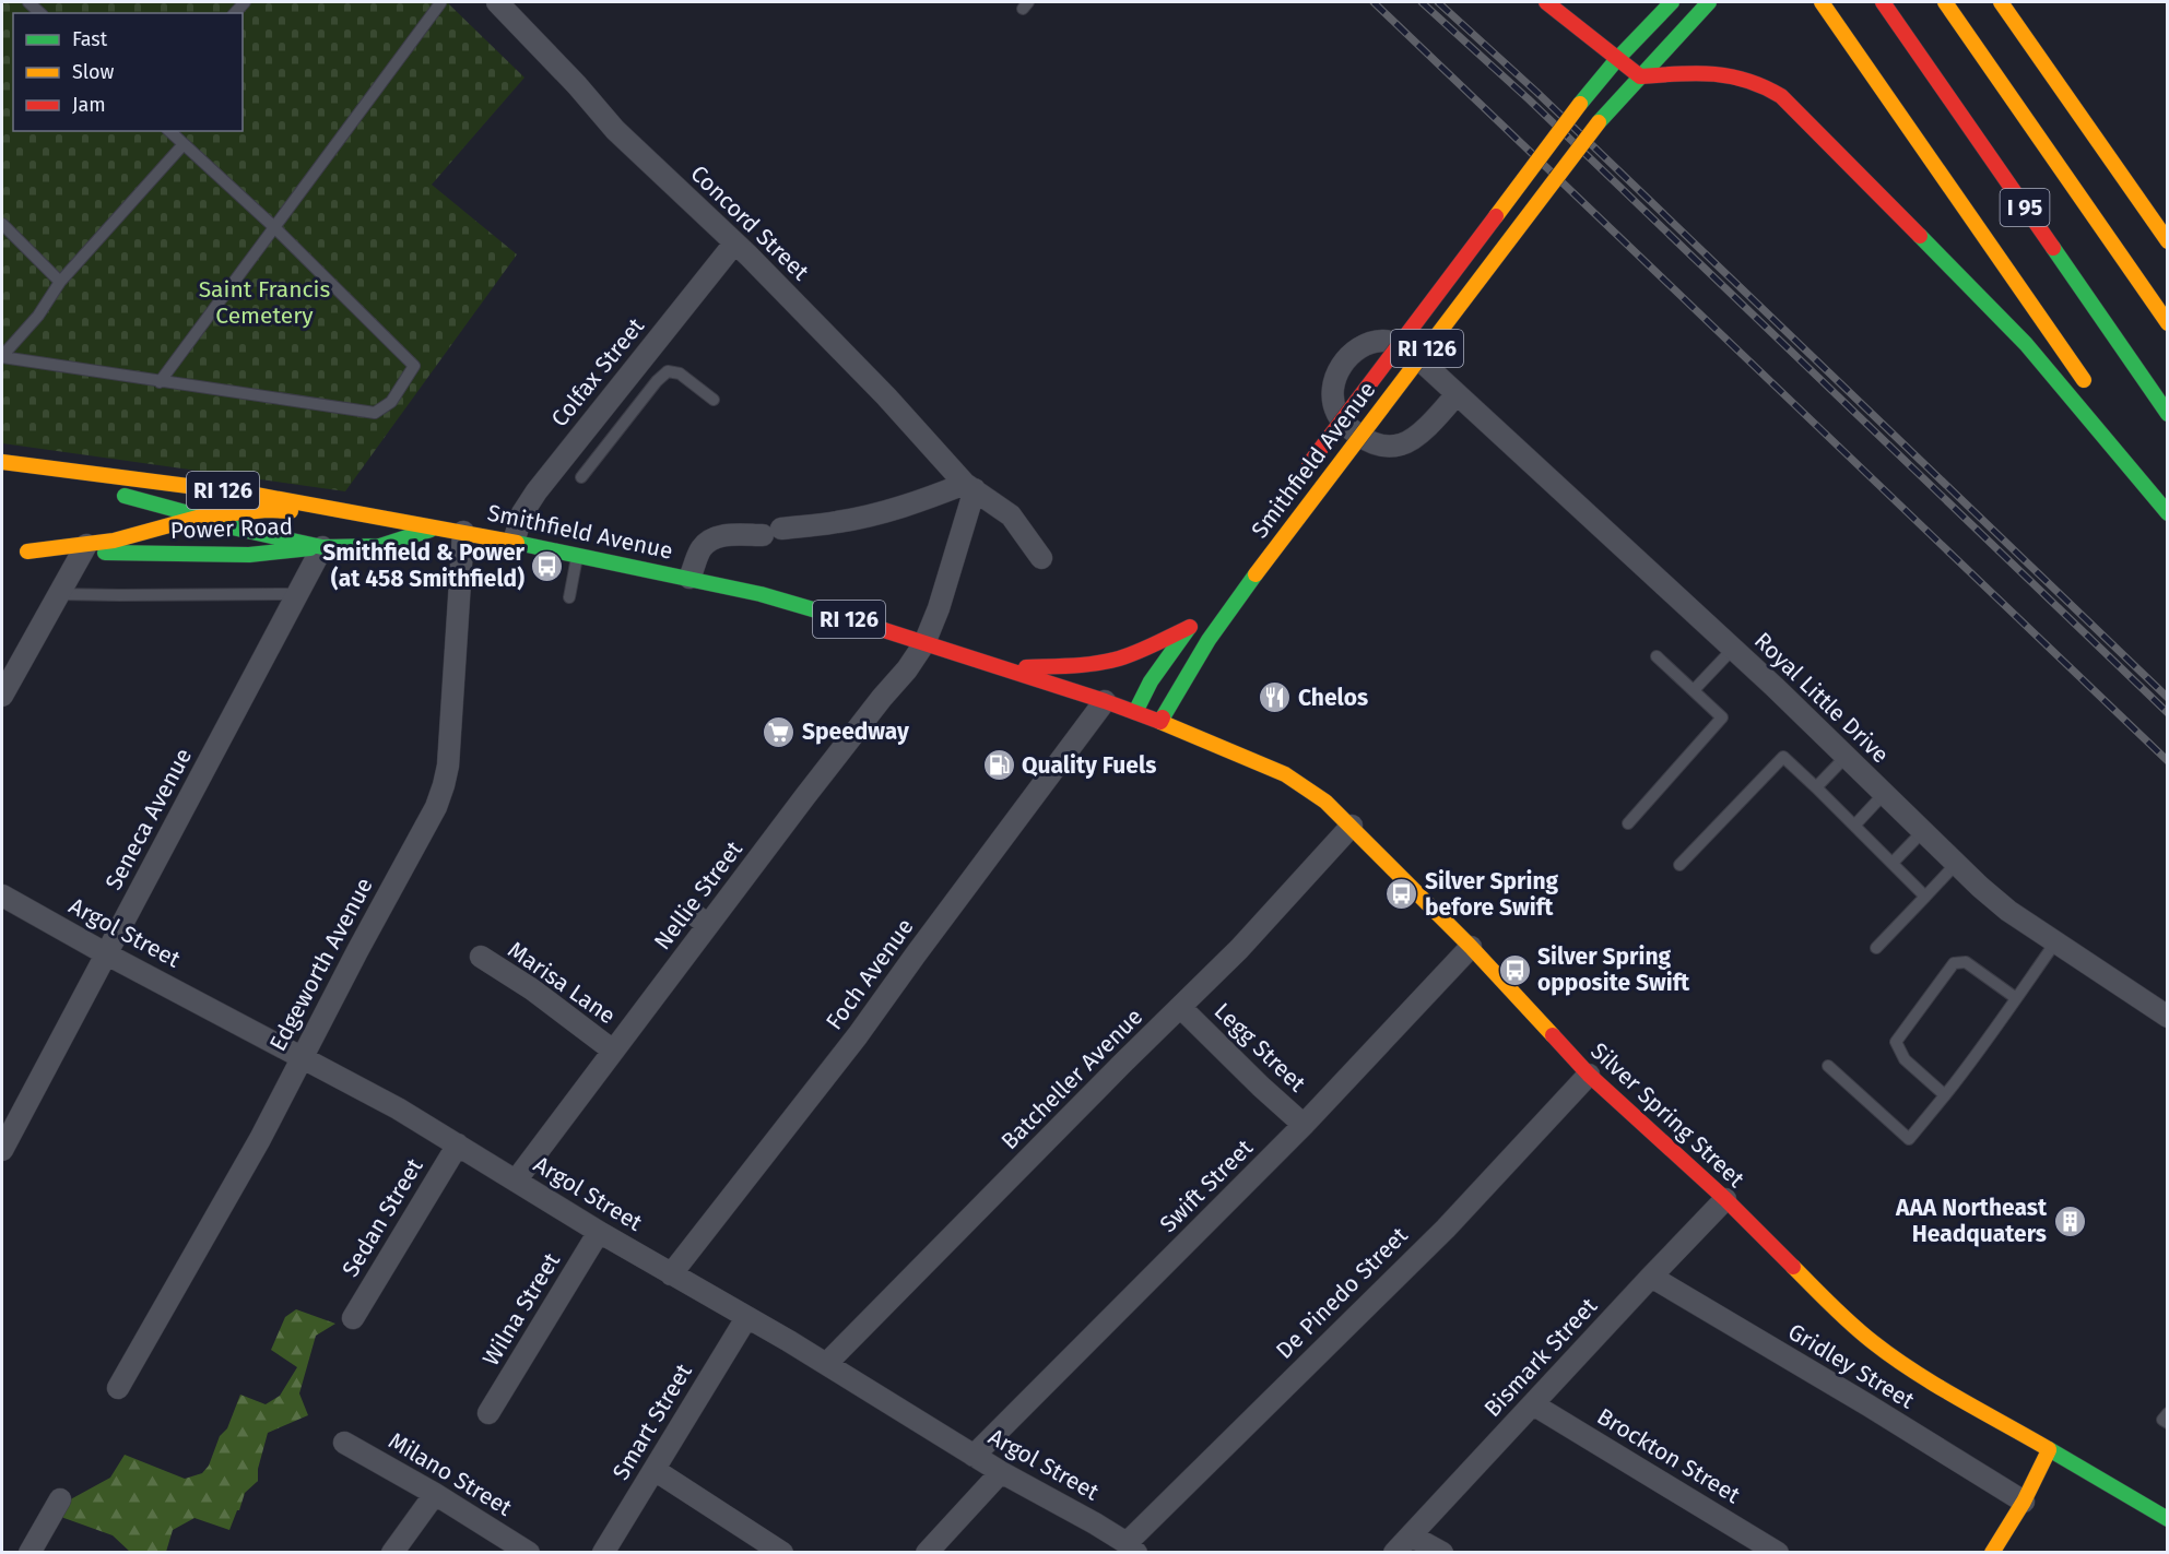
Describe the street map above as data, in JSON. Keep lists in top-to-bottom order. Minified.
{"streets":{"main road":["I 95","RI 126","Smithfield Avenue","Power Road","Silver Spring Street"],"street":["Concord Street","Colfax Street","Royal Little Drive","Seneca Avenue","Nellie Street","Argol Street","Edgeworth Avenue","Foch Avenue","Marisa Lane","Legg Street","Batcheller Avenue","Swift Street","Sedan Street","De Pinedo Street","Wilna Street","Bismark Street","Gridley Street","Smart Street","Brockton Street","Milano Street"]},"crossings":[["Concord Street","Colfax Street"],["Concord Street","Nellie Street"],["Colfax Street","Smithfield Avenue"],["Smithfield Avenue","Power Road"],["Smithfield Avenue","Nellie Street"],["Smithfield Avenue","Edgeworth Avenue"],["Smithfield Avenue","Foch Avenue"],["Smithfield Avenue","Silver Spring Street"],["Power Road","Seneca Avenue"],["Seneca Avenue","Argol Street"],["Nellie Street","Argol Street"],["Nellie Street","Marisa Lane"],["Argol Street","Edgeworth Avenue"],["Argol Street","Foch Avenue"],["Argol Street","Batcheller Avenue"],["Argol Street","Swift Street"],["Argol Street","Sedan Street"],["Argol Street","De Pinedo Street"],["Argol Street","Wilna Street"],["Argol Street","Smart Street"],["Legg Street","Batcheller Avenue"],["Legg Street","Swift Street"],["Batcheller Avenue","Silver Spring Street"],["Silver Spring Street","Swift Street"],["Silver Spring Street","De Pinedo Street"],["Silver Spring Street","Bismark Street"],["Bismark Street","Gridley Street"],["Bismark Street","Brockton Street"]],"parks":["Saint Francis Cemetery"],"places":{"bus stop":["Smithfield & Power (at 458 Smithfield)","Silver Spring before Swift","Silver Spring opposite Swift"],"restaurant":["Chelos"],"supermarket":["Speedway"],"fuel station":["Quality Fuels"],"building":["AAA Northeast Headquaters"]},"legend":["Fast","Slow","Jam"]}
